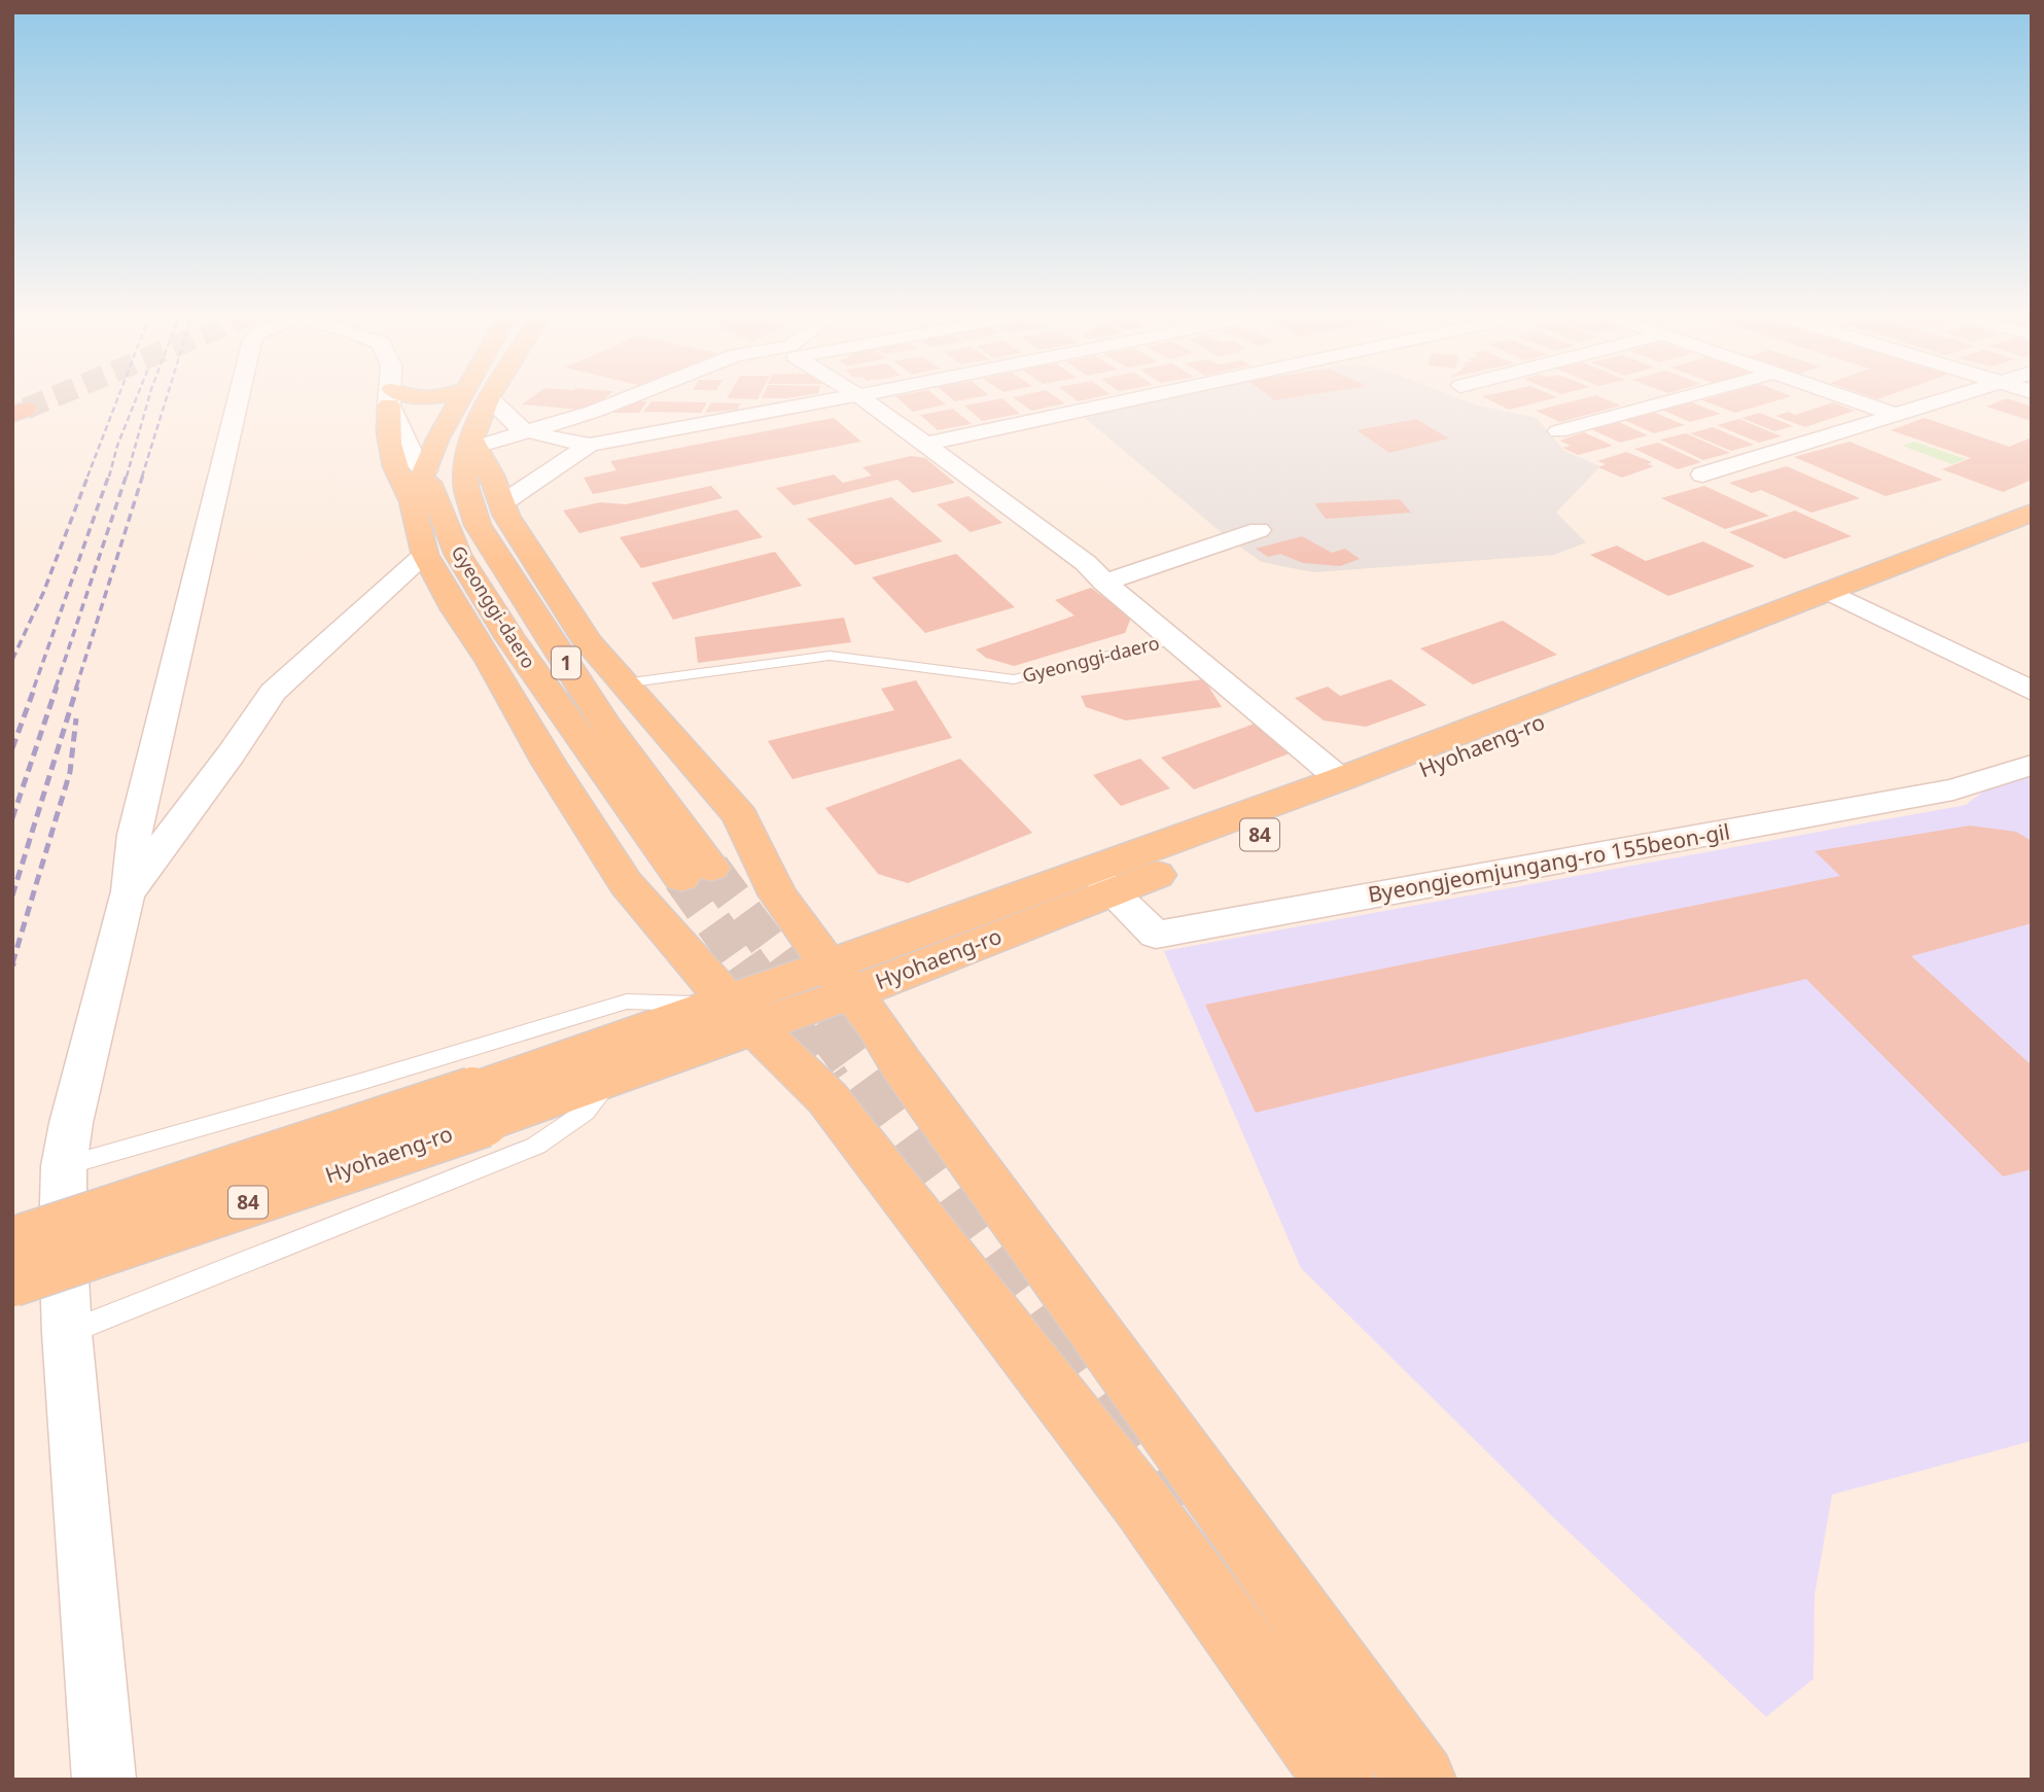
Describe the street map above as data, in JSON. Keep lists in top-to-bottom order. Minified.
{"streets":{"main road":["Gyeonggi-daero","1","Hyohaeng-ro","84"],"street":["Byeongjeomjungang-ro 155beon-gil"]},"crossings":[["Hyohaeng-ro","84"],["Hyohaeng-ro","Byeongjeomjungang-ro 155beon-gil"]]}
